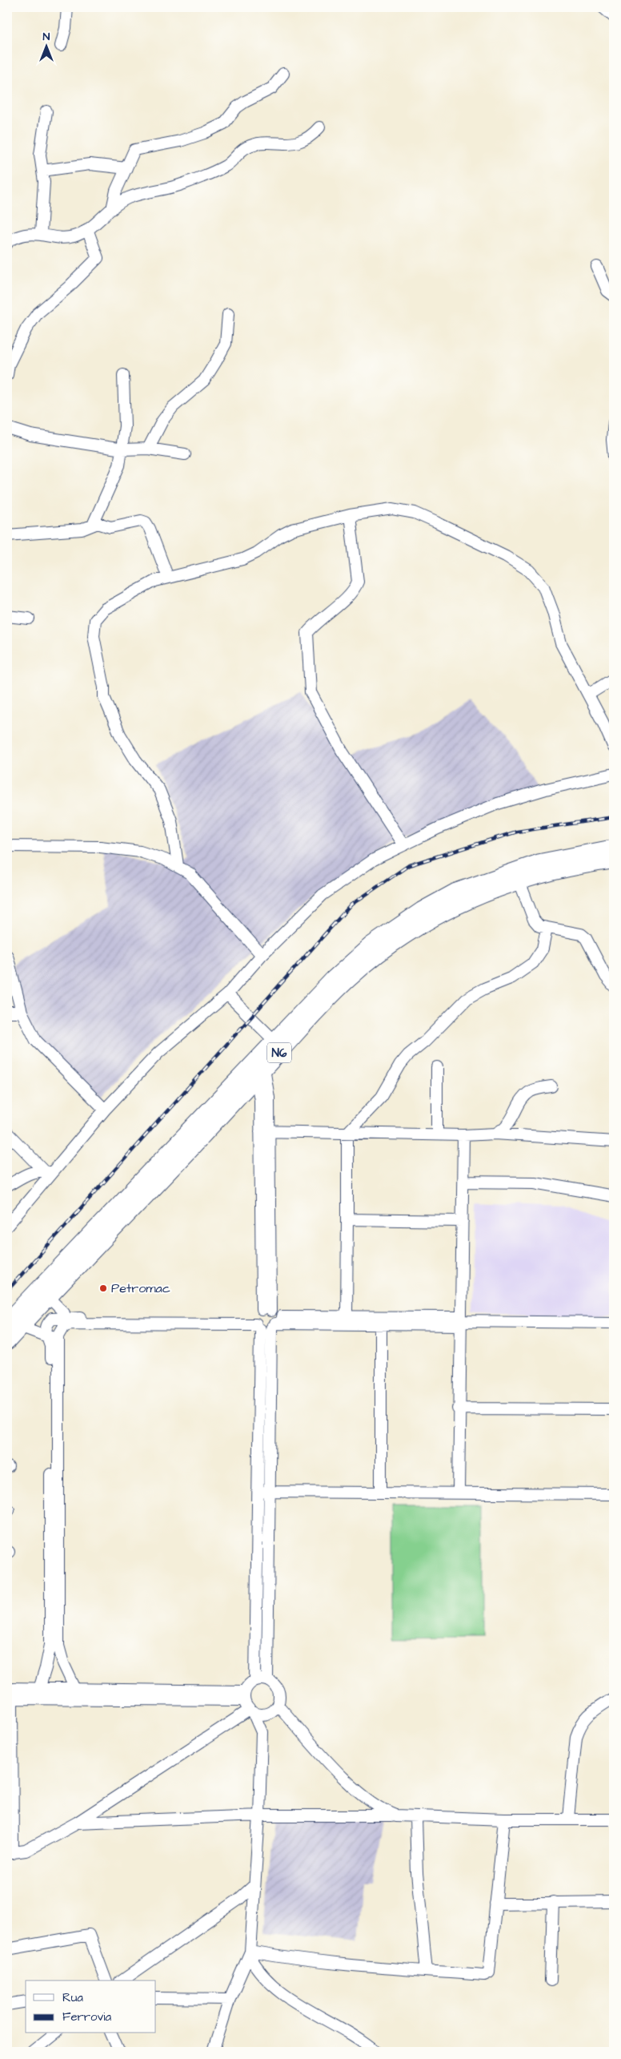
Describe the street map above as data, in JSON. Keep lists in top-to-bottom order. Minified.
{"streets":{"highway":["N6"]},"places":["Petromac"],"legend":["Rua","Ferrovia"],"north":"top"}
